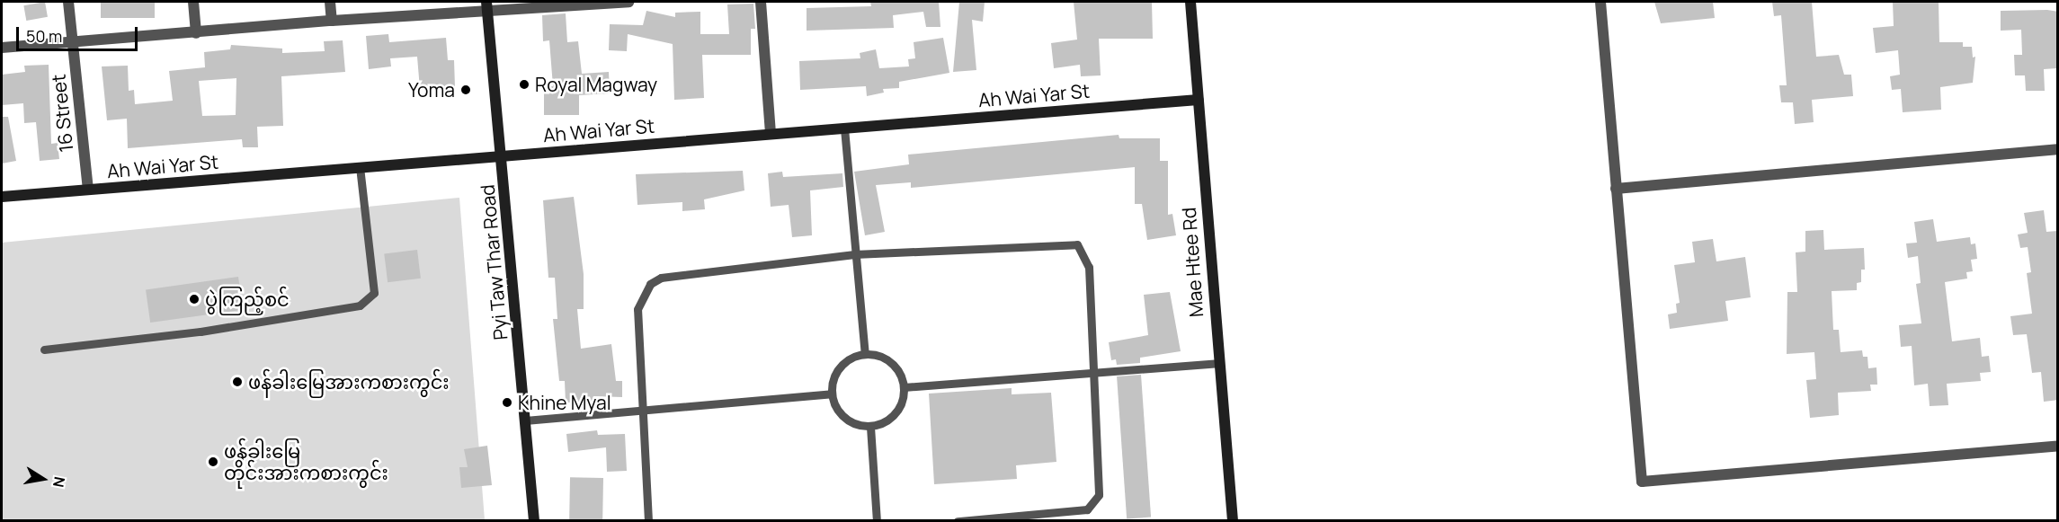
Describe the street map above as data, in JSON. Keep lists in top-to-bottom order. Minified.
{"streets":{"street":["Ah Wai Yar St","16 Street","Pyi Taw Thar Road","Mae Htee Rd"]},"crossings":[["Ah Wai Yar St","16 Street"],["Ah Wai Yar St","Pyi Taw Thar Road"],["Ah Wai Yar St","Mae Htee Rd"]],"places":["Royal Magway","Yoma","ပွဲကြည့်စင်","ဖန်ခါးမြေအားကစားကွင်း","Khine Myal","ဖန်ခါးမြေ တိုင်းအားကစားကွင်း"],"scale_bar":"50 m","north":"right"}
